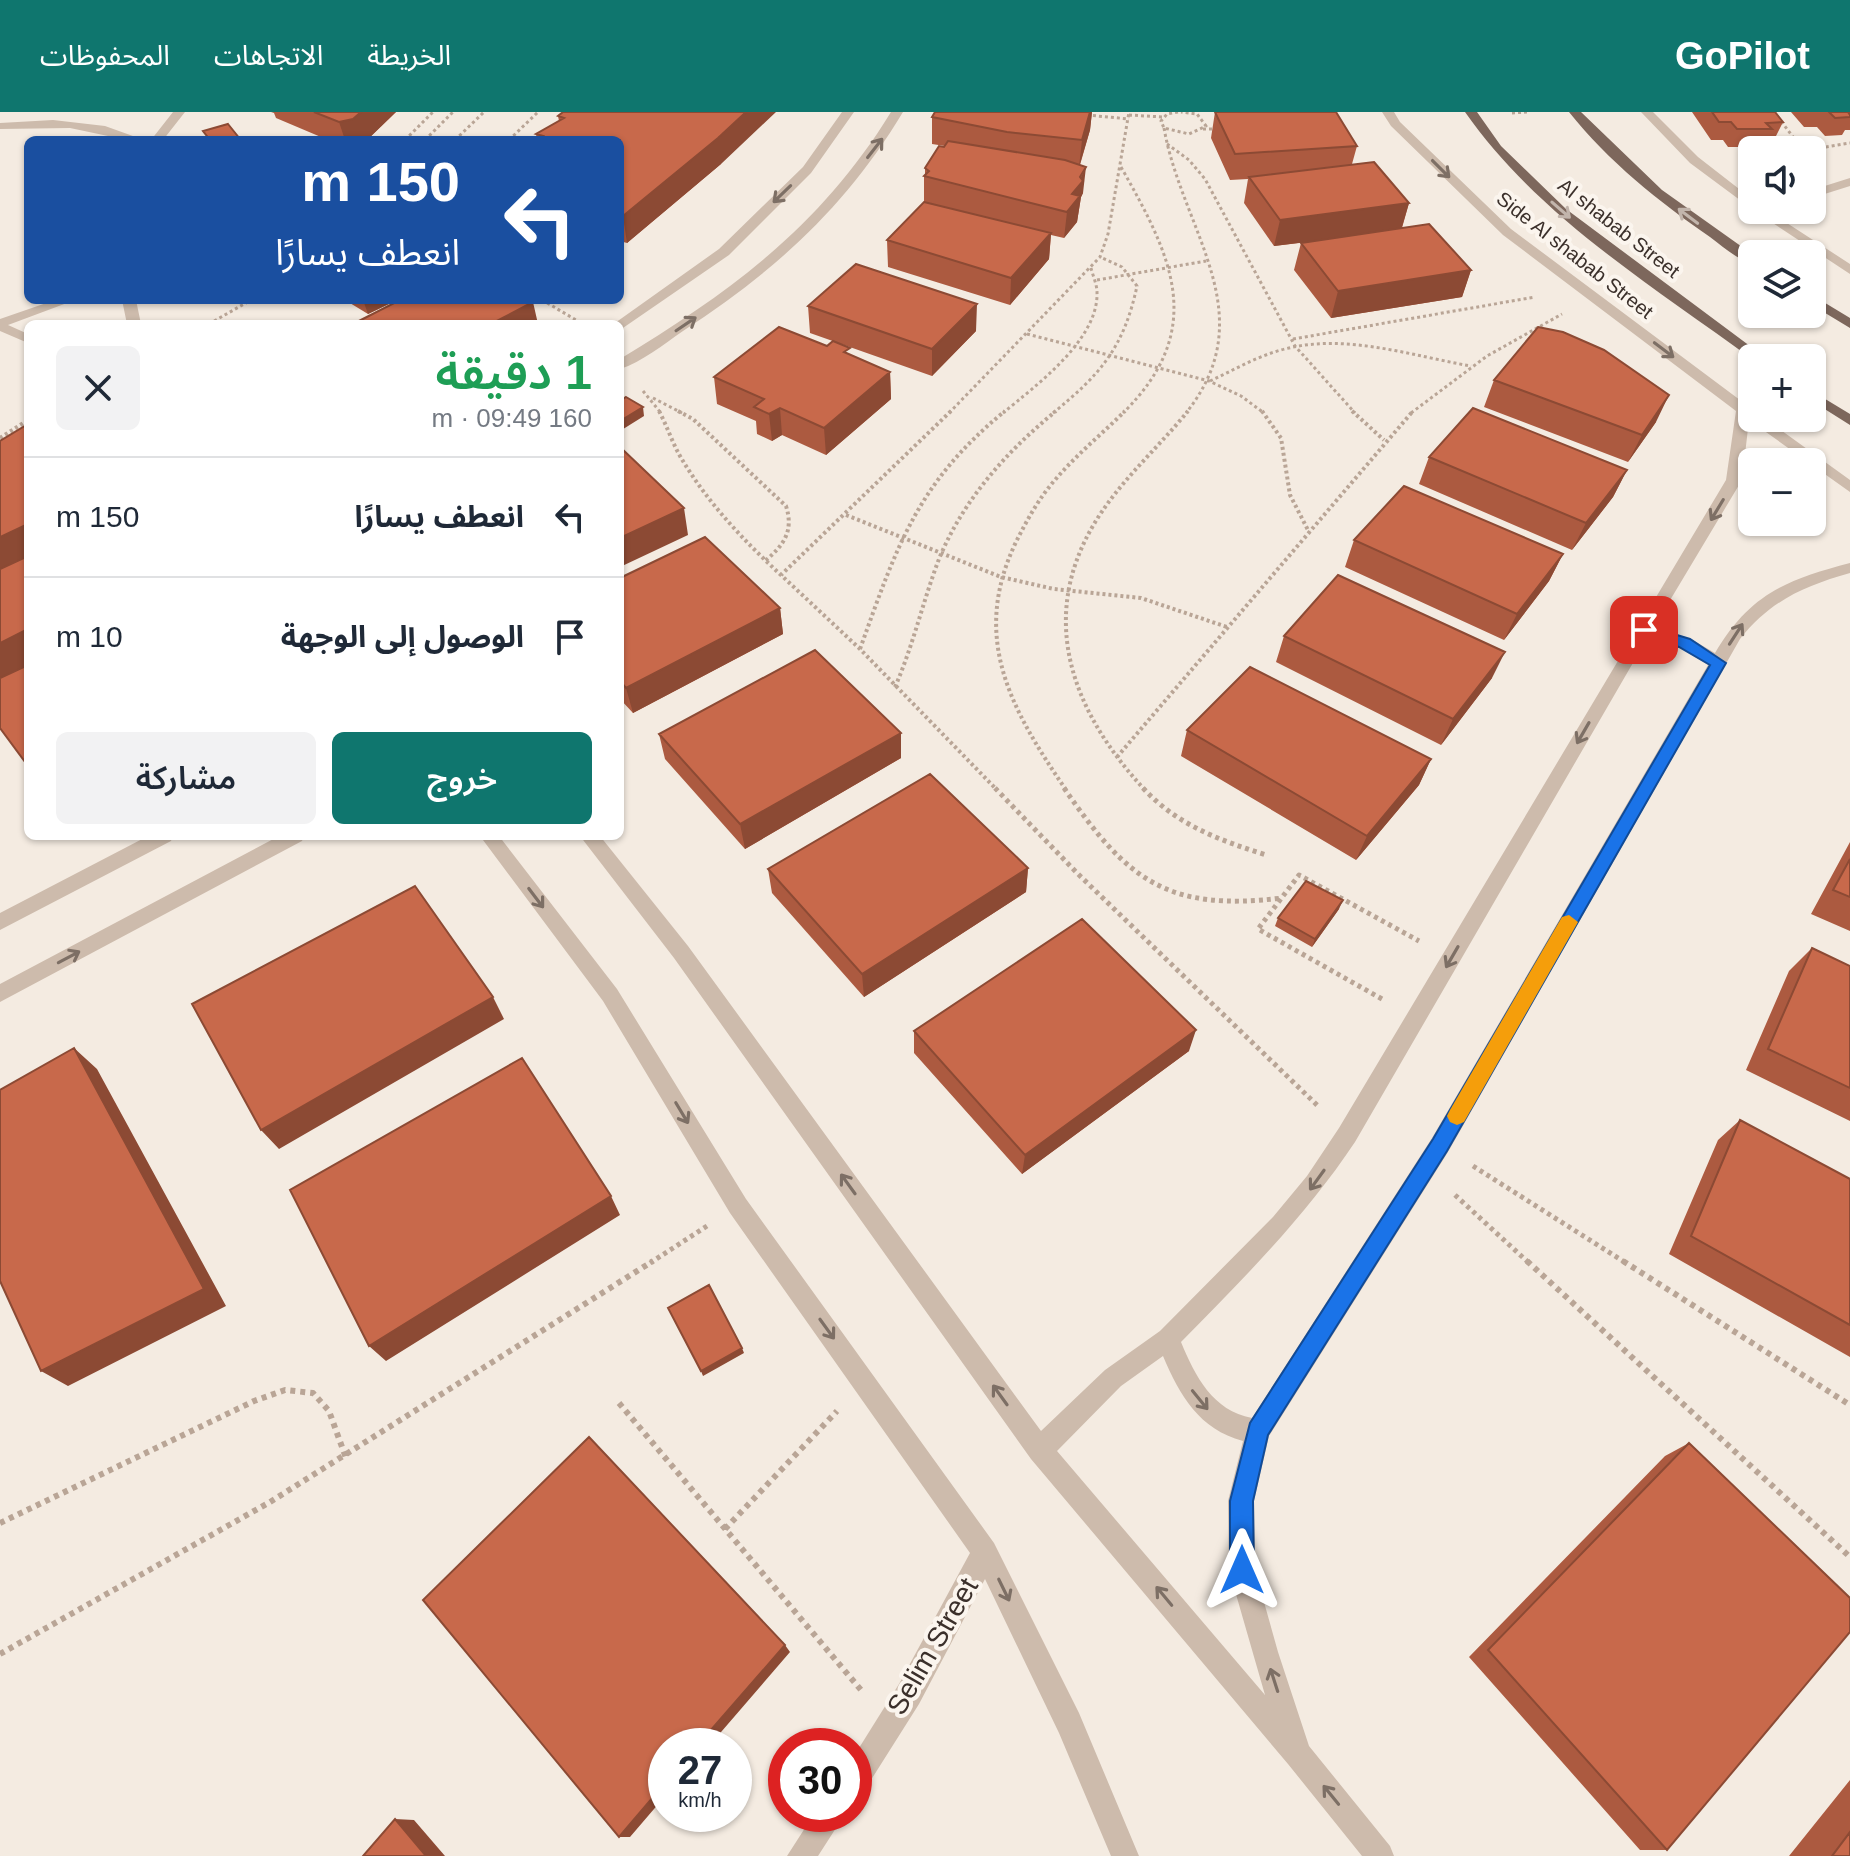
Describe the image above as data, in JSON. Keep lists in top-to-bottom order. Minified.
{"streets":{"main road":["Al shabab Street"],"street":["Side Al shabab Street","Selim Street"]},"page":{"header":"GoPilot","nav":["الخريطة","الاتجاهات","المحفوظات"],"map_buttons":["+","−"],"turn":["150 m","انعطف يسارًا"],"heading":["1 دقيقة","160 m · 09:49"],"list":[{"name":"انعطف يسارًا","value":"150 m"},{"name":"الوصول إلى الوجهة","value":"10 m"}],"buttons":["خروج","مشاركة"],"speed":"27 km/h","limit":"30"}}
